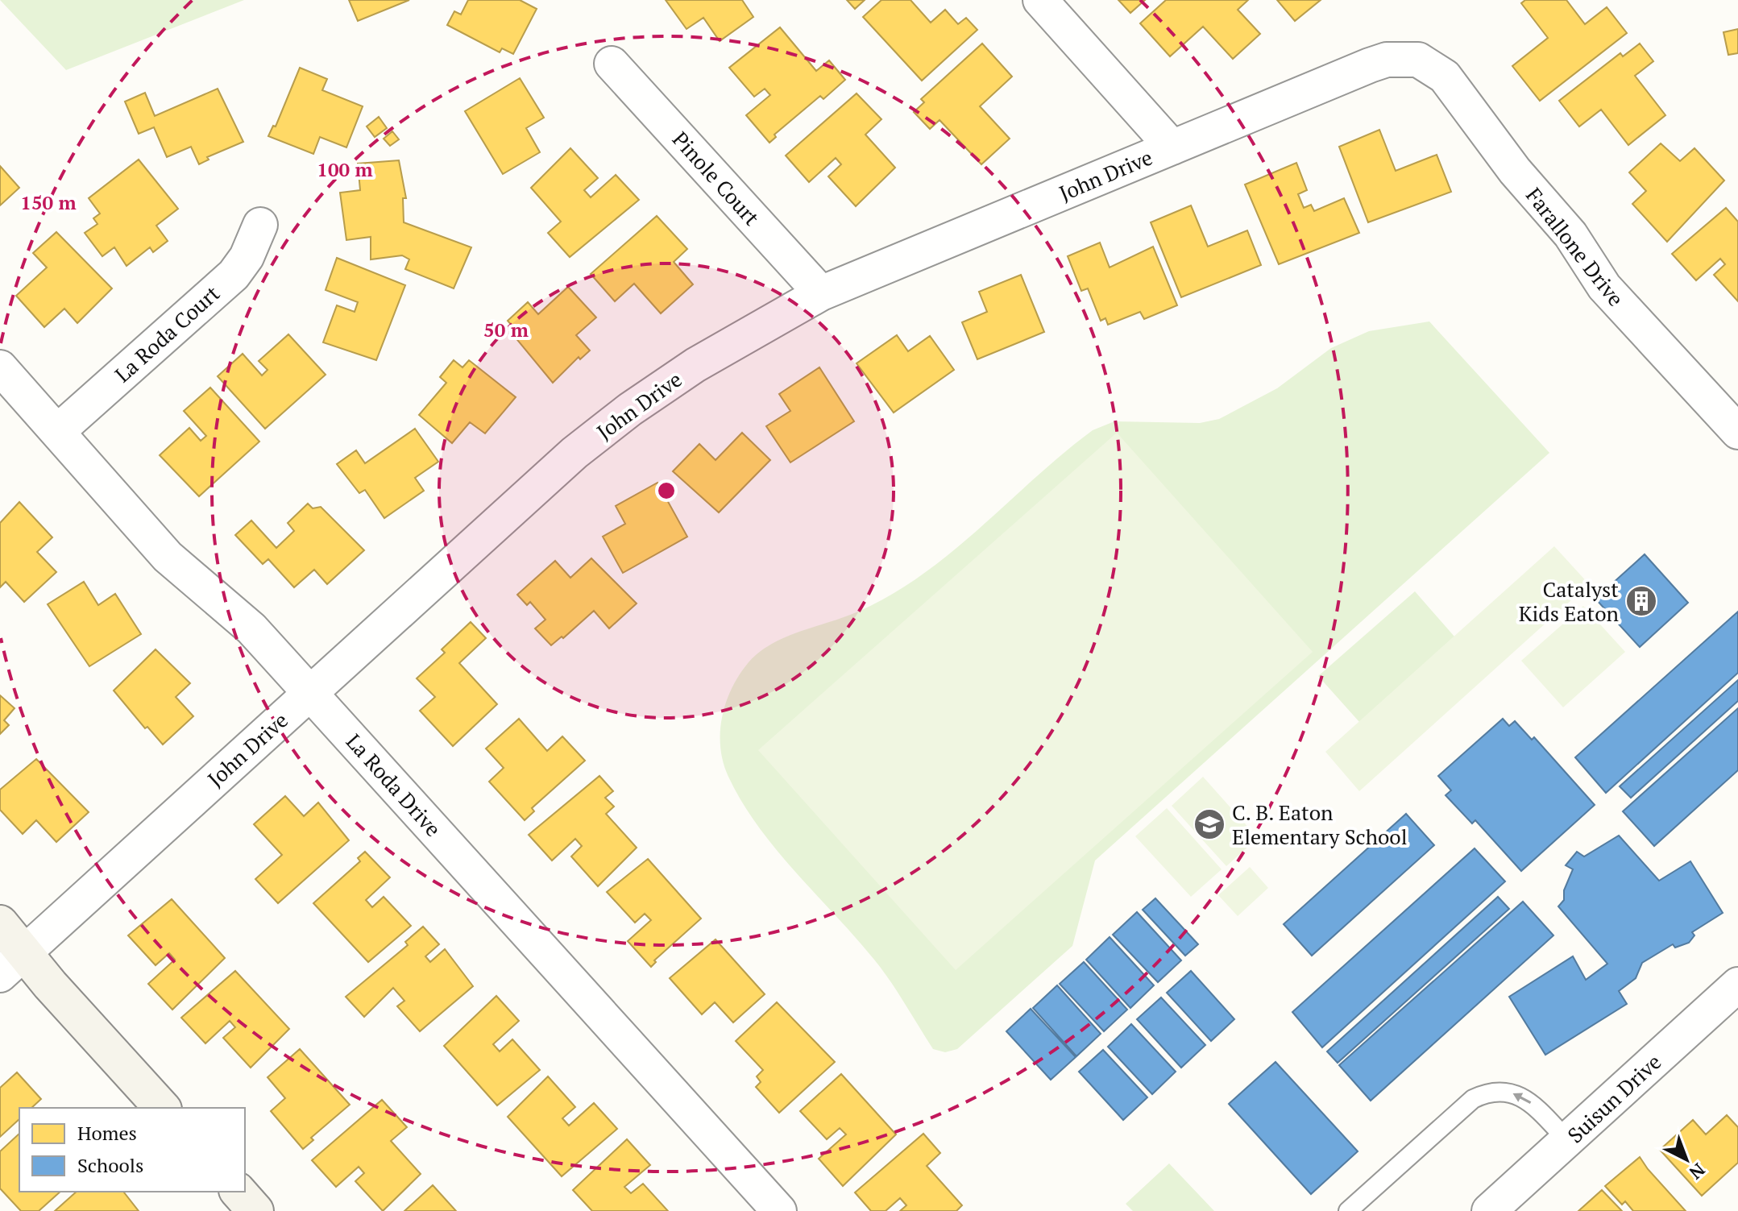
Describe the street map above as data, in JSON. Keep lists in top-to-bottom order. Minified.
{"streets":{"street":["John Drive","Pinole Court","Farallone Drive","La Roda Court","La Roda Drive","Suisun Drive"]},"crossings":[["John Drive","Pinole Court"],["John Drive","Farallone Drive"],["John Drive","La Roda Drive"],["La Roda Court","La Roda Drive"]],"places":{"building":["Catalyst Kids Eaton"],"school or university":["C. B. Eaton Elementary School"]},"legend":["Homes","Schools"],"north":"bottom right","rings":["100 m","150 m","50 m"]}
